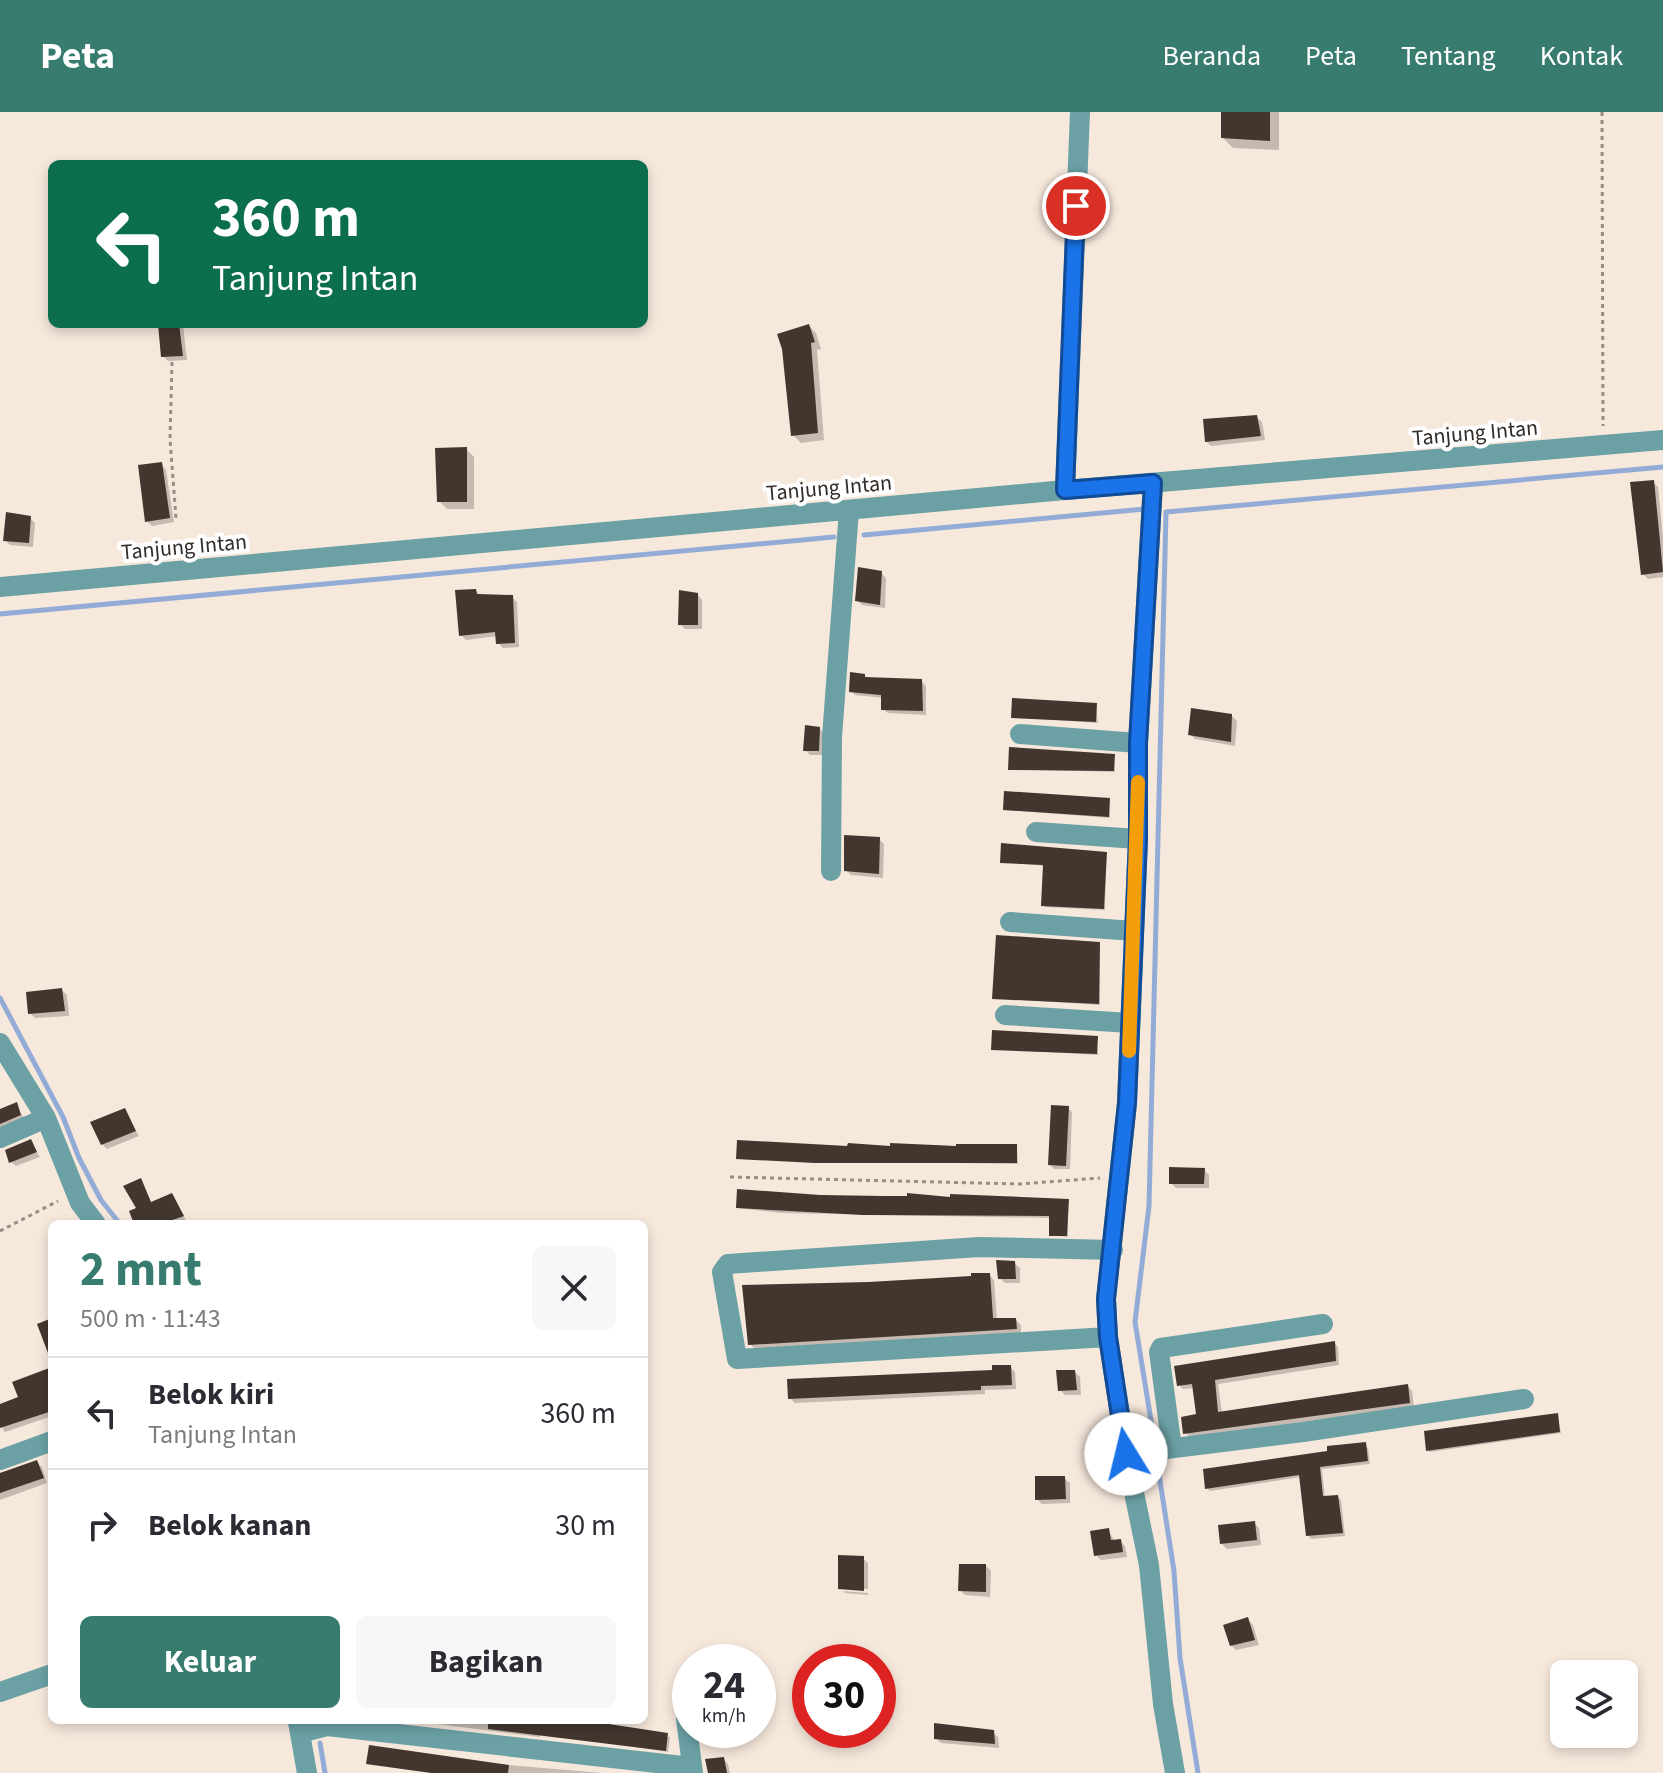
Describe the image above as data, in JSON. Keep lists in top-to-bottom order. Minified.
{"streets":{"street":["Tanjung Intan"]},"page":{"header":"Peta","nav":["Beranda","Peta","Tentang","Kontak"],"turn":["360 m","Tanjung Intan"],"heading":["2 mnt","500 m · 11:43"],"list":[{"name":"Belok kiri","note":"Tanjung Intan","value":"360 m"},{"name":"Belok kanan","value":"30 m"}],"buttons":["Keluar","Bagikan"],"speed":"24 km/h","limit":"30"}}
